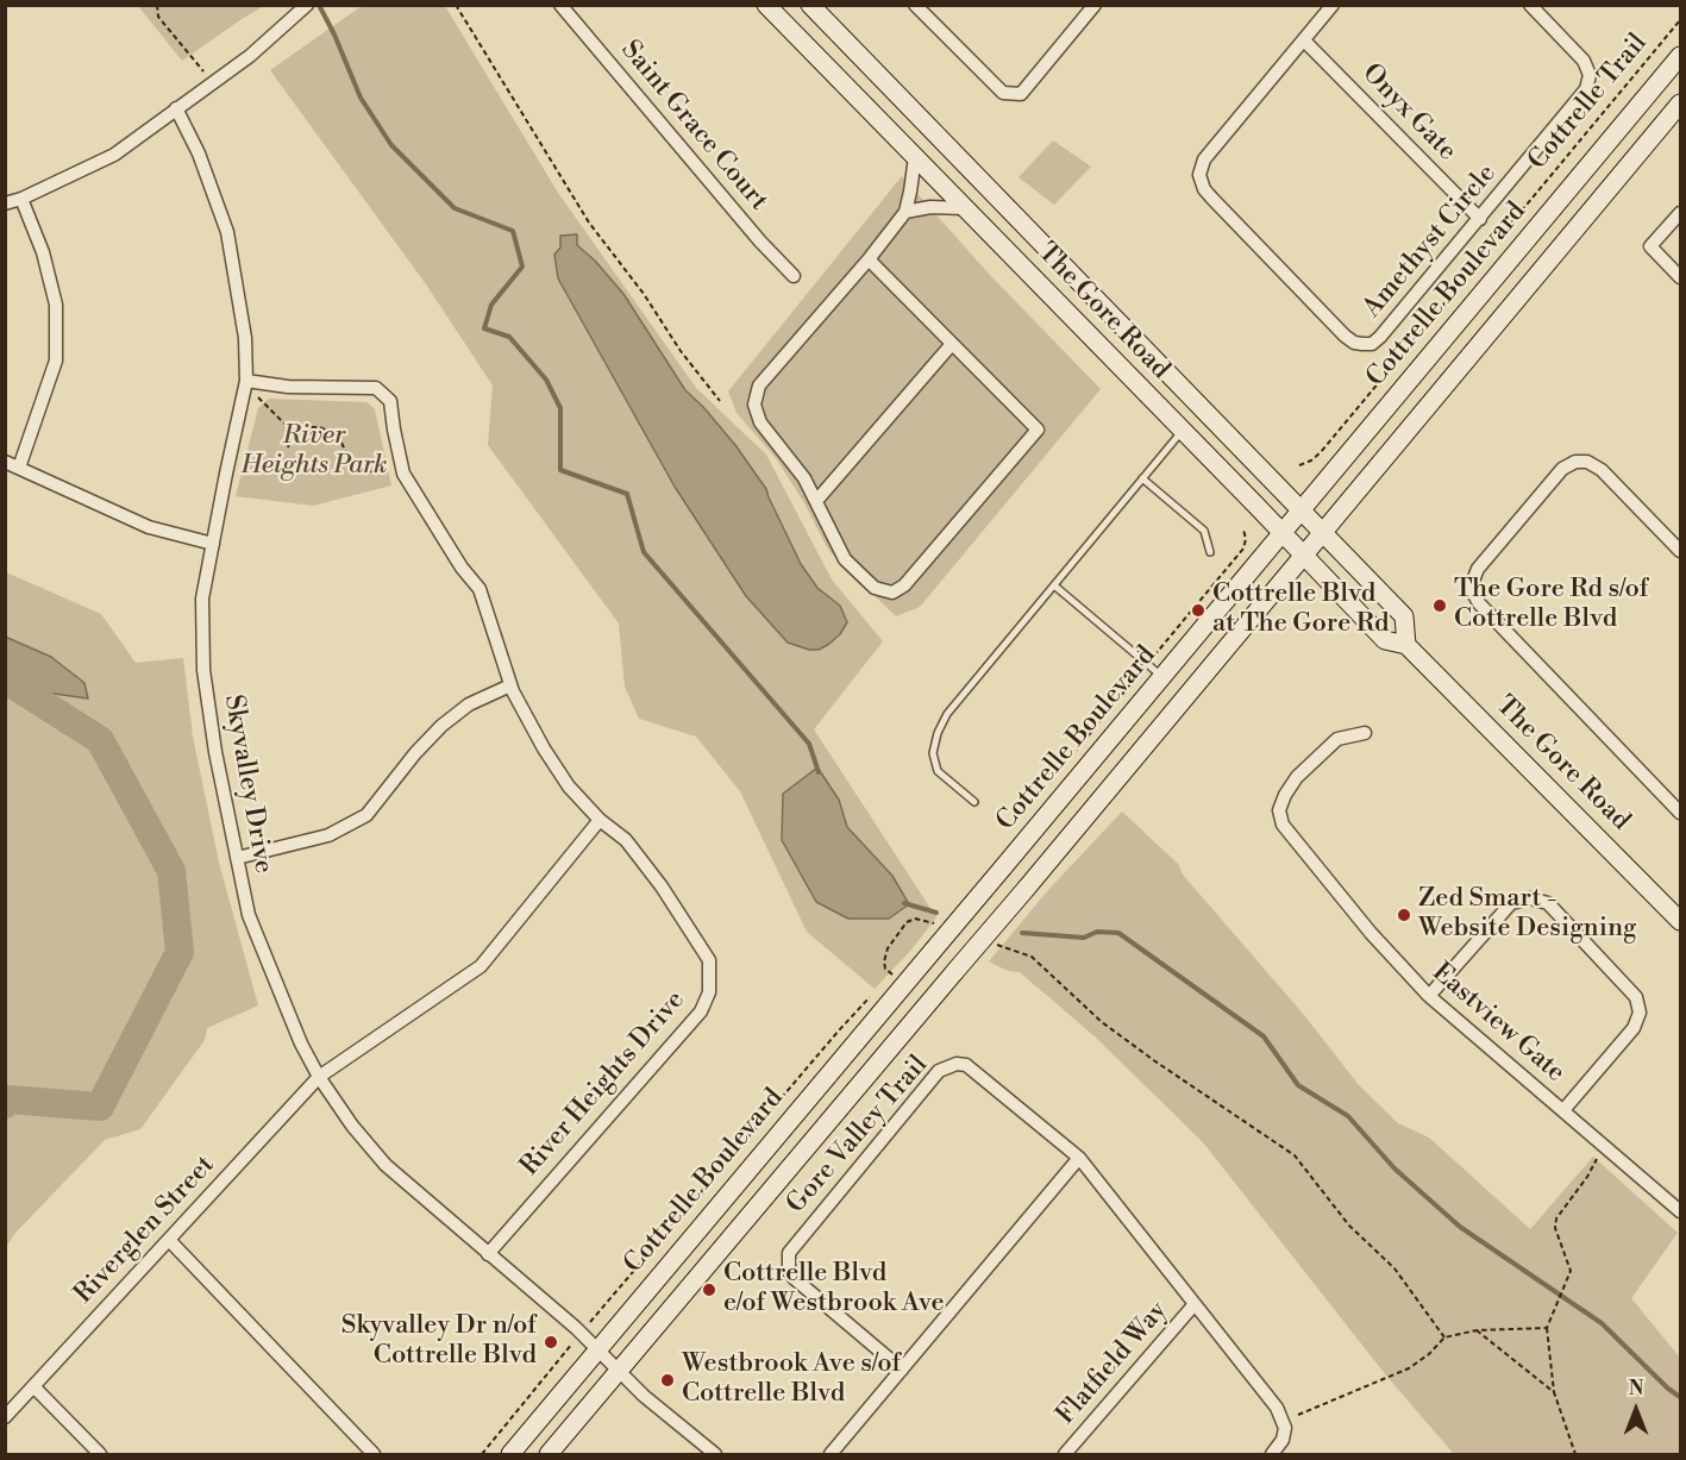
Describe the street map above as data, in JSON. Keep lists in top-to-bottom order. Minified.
{"streets":{"main road":["Cottrelle Boulevard","The Gore Road"],"street":["Onyx Gate","Saint Grace Court","Amethyst Circle","Skyvalley Drive","Eastview Gate","River Heights Drive","Gore Valley Trail","Riverglen Street","Flatfield Way"],"path":["Cottrelle Trail"]},"crossings":[["Onyx Gate","Amethyst Circle"],["Cottrelle Boulevard","The Gore Road"],["Cottrelle Boulevard","Skyvalley Drive"],["Skyvalley Drive","River Heights Drive"],["Skyvalley Drive","Riverglen Street"],["River Heights Drive","Riverglen Street"],["Gore Valley Trail","Flatfield Way"]],"parks":["River Heights Park"],"places":["The Gore Rd s/of Cottrelle Blvd","Cottrelle Blvd at The Gore Rd","Zed Smart - Website Designing","Cottrelle Blvd e/of Westbrook Ave","Skyvalley Dr n/of Cottrelle Blvd","Westbrook Ave s/of Cottrelle Blvd"],"north":"top"}
